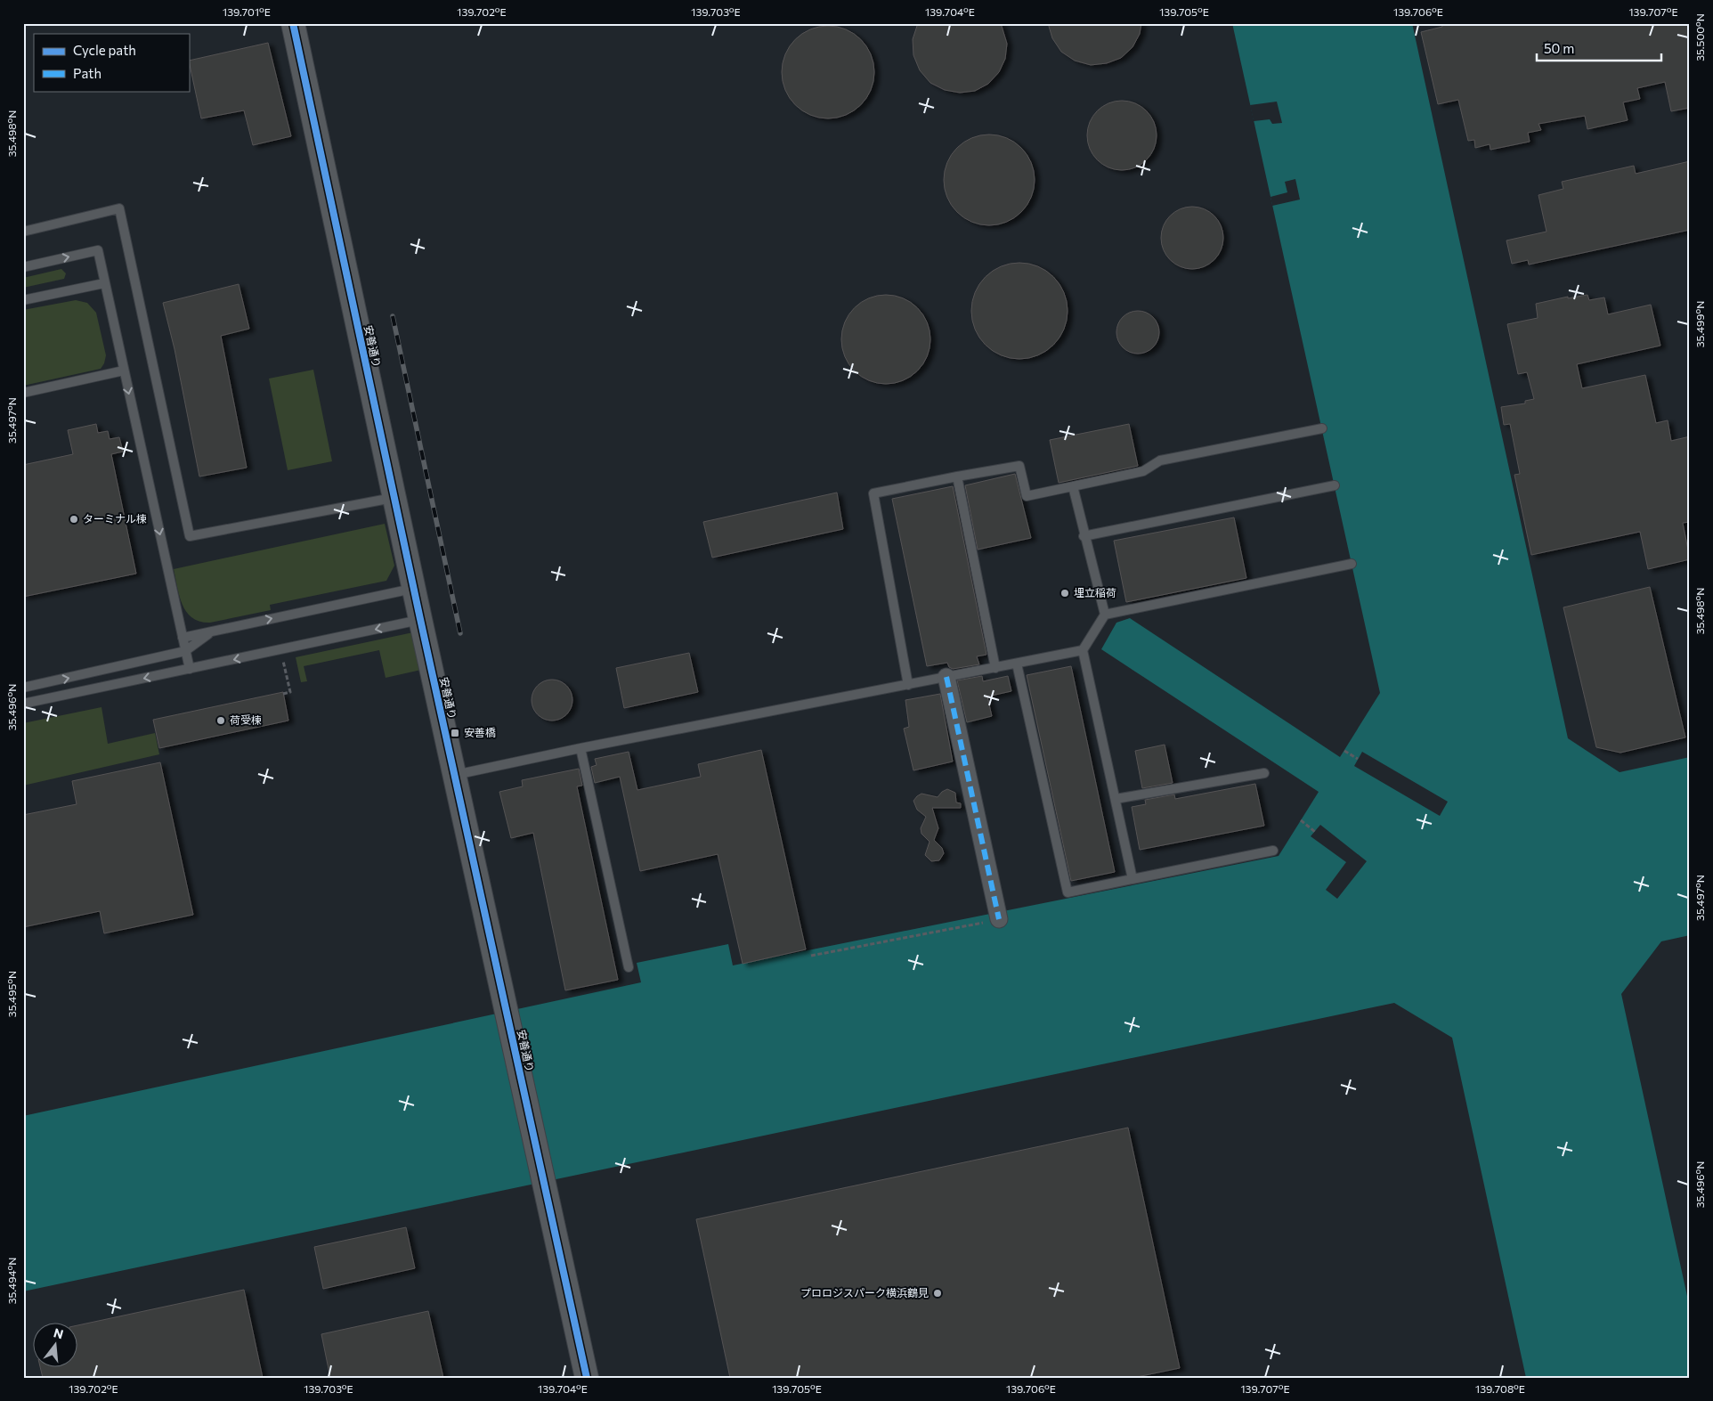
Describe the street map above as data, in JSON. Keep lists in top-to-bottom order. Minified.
{"streets":{"street":["安善通り"]},"places":{"other":["ターミナル棟","埋立稲荷","荷受棟","プロロジスパーク横浜鶴見"],"transit":["安善橋"]},"legend":["Cycle path","Path"],"scale_bar":"50 m","north":"top","coordinates":["139.701°E","139.702°E","139.703°E","139.704°E","139.705°E","139.706°E","139.707°E","35.500°N","35.498°N","35.499°N","35.497°N","35.496°N","35.495°N","35.494°N","139.708°E"]}
